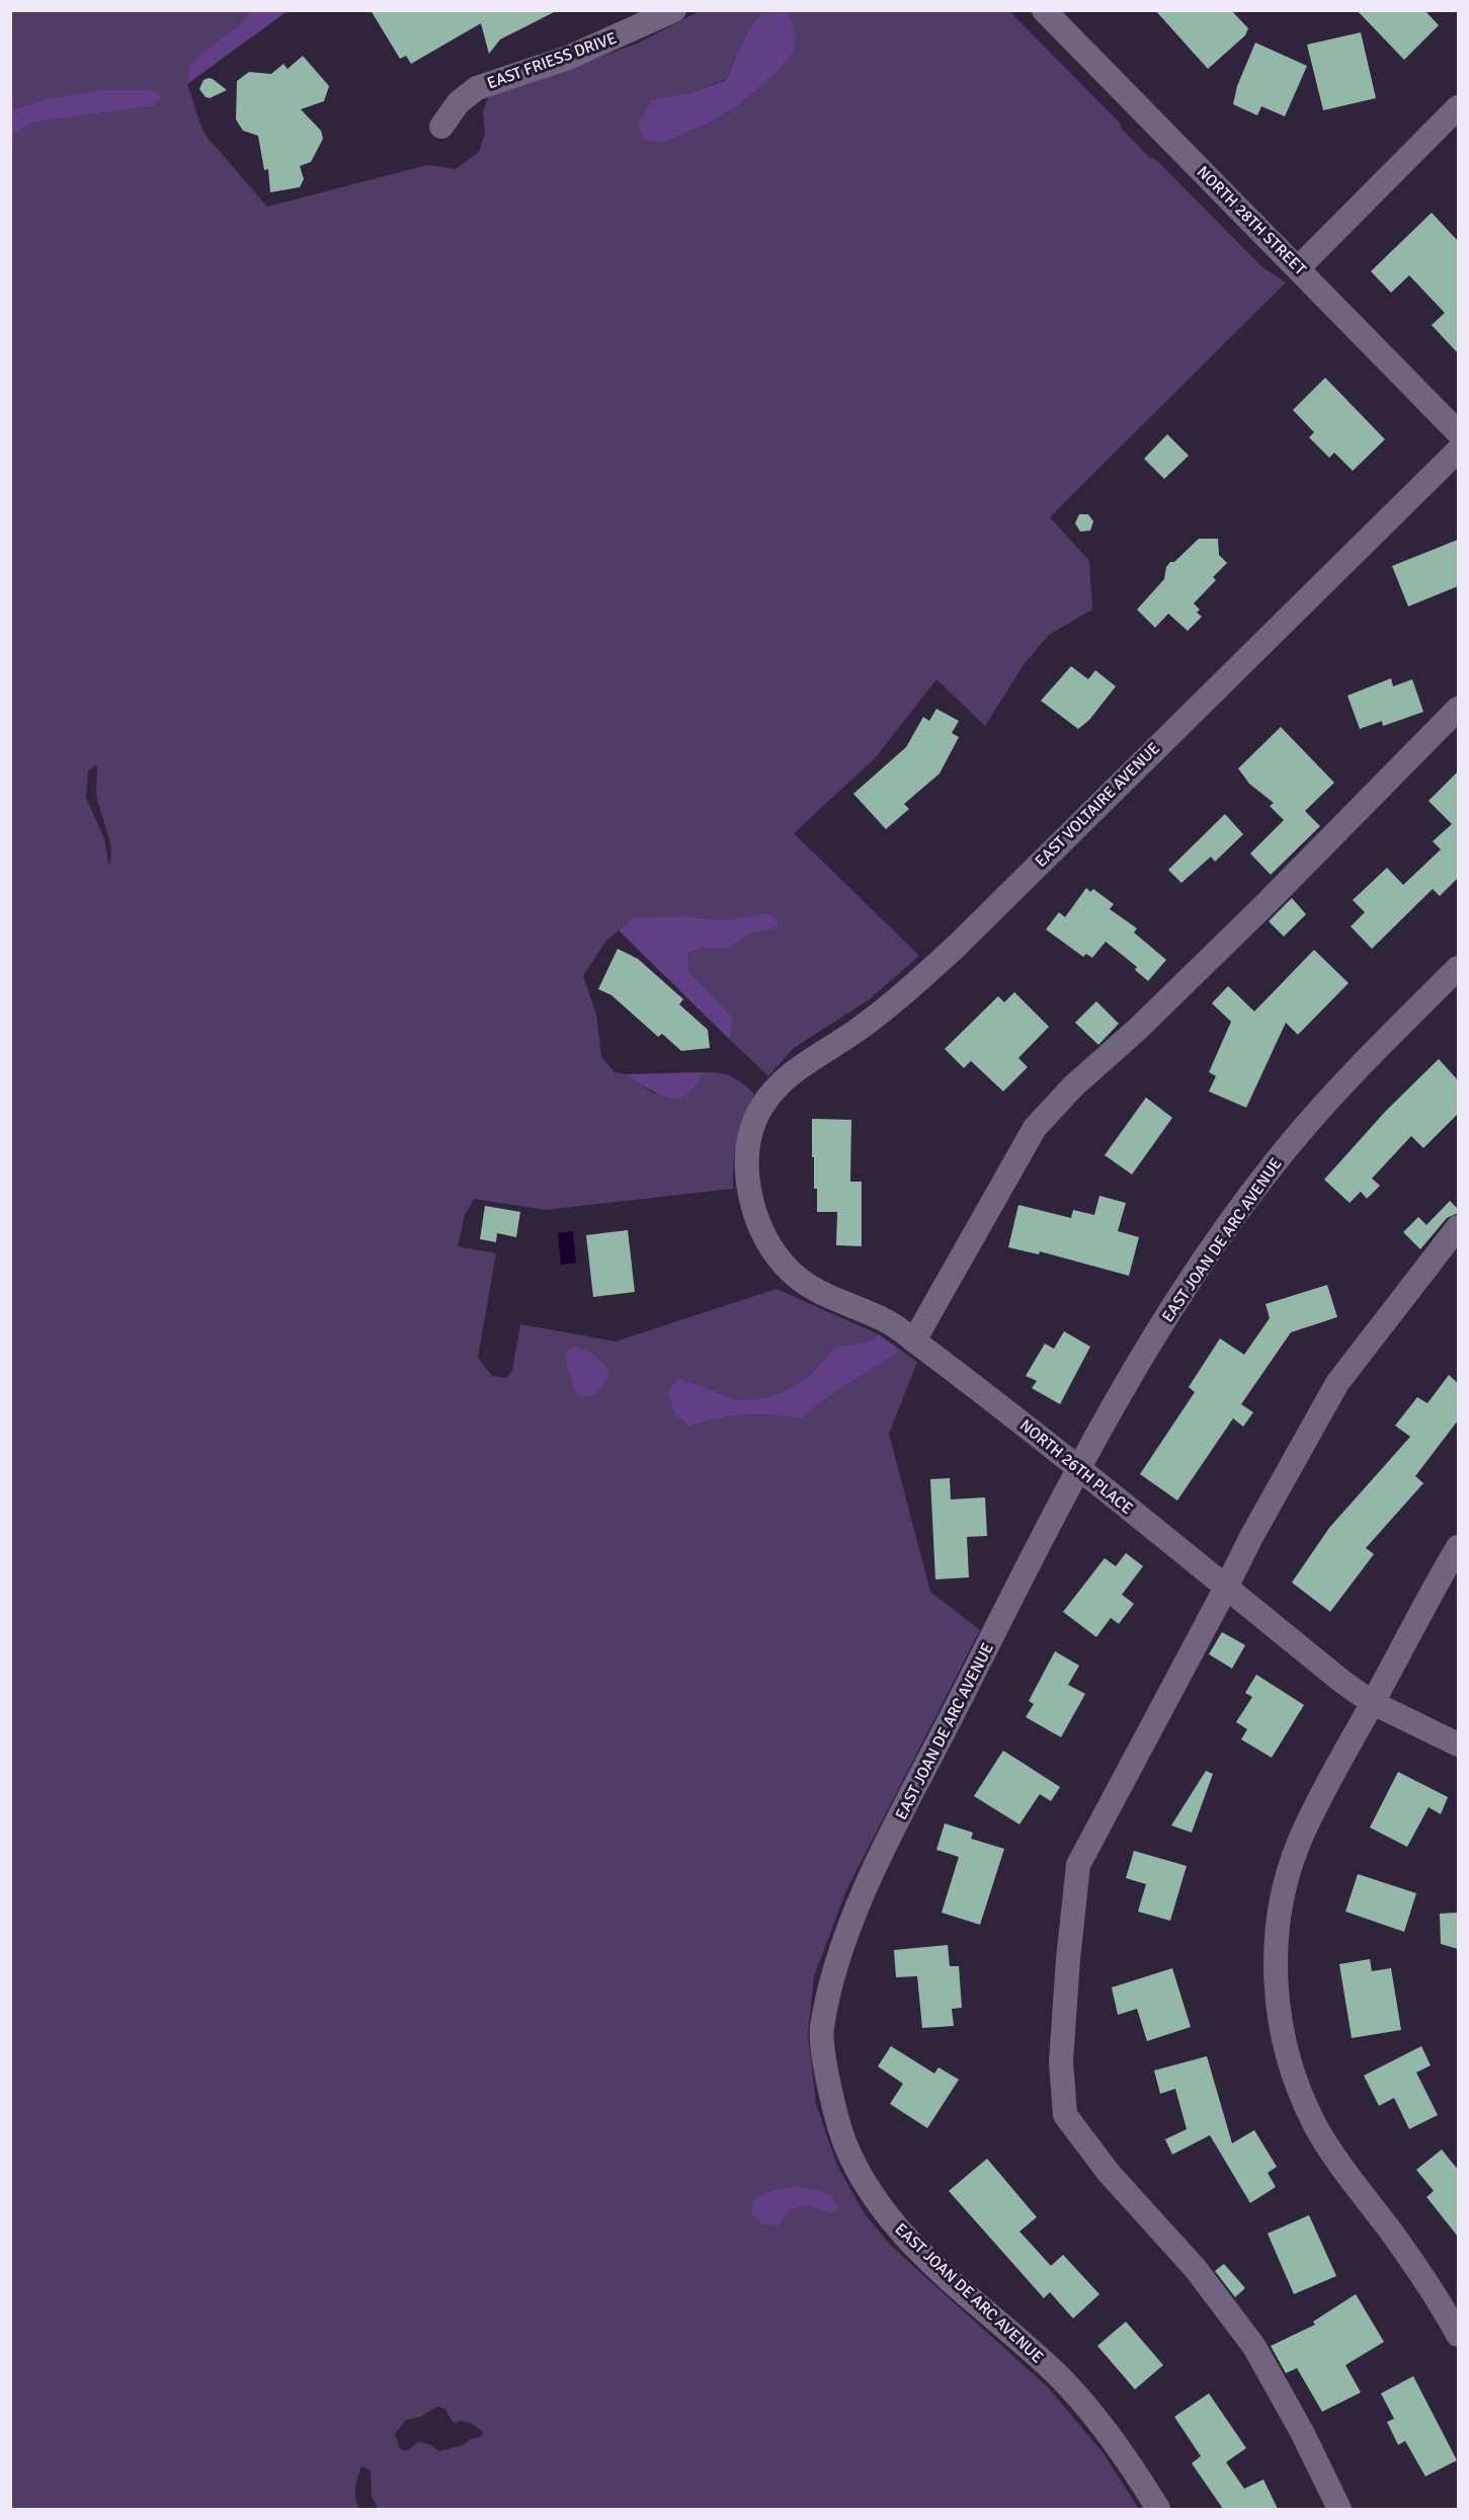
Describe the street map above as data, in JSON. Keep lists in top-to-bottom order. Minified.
{"streets":{"street":["EAST FRIESS DRIVE","NORTH 28TH STREET","EAST VOLTAIRE AVENUE","EAST JOAN DE ARC AVENUE","NORTH 26TH PLACE"]},"crossings":[["EAST VOLTAIRE AVENUE","NORTH 26TH PLACE"],["EAST JOAN DE ARC AVENUE","NORTH 26TH PLACE"]]}
